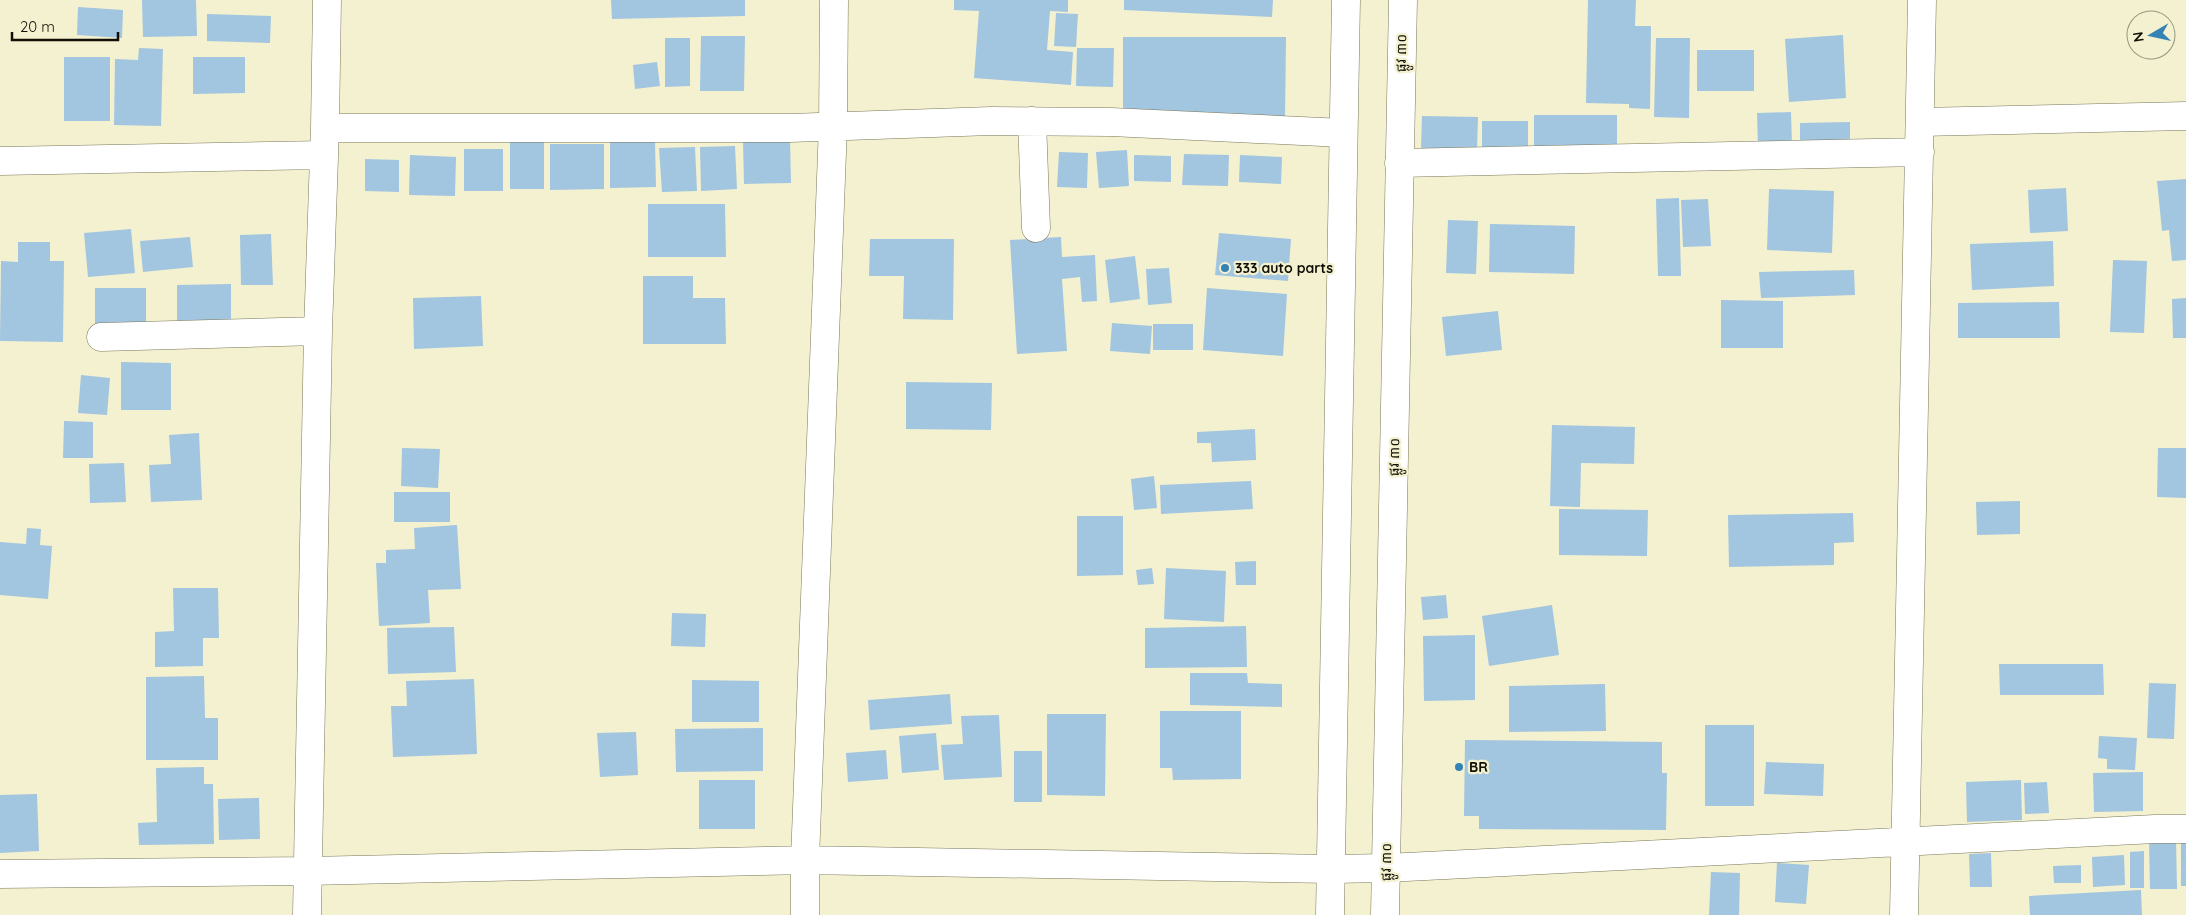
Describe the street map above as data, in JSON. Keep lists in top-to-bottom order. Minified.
{"streets":{"street":["ផ្លូវ ៣០"]},"places":["333 auto parts","BR"],"scale_bar":"20 m","north":"left"}
